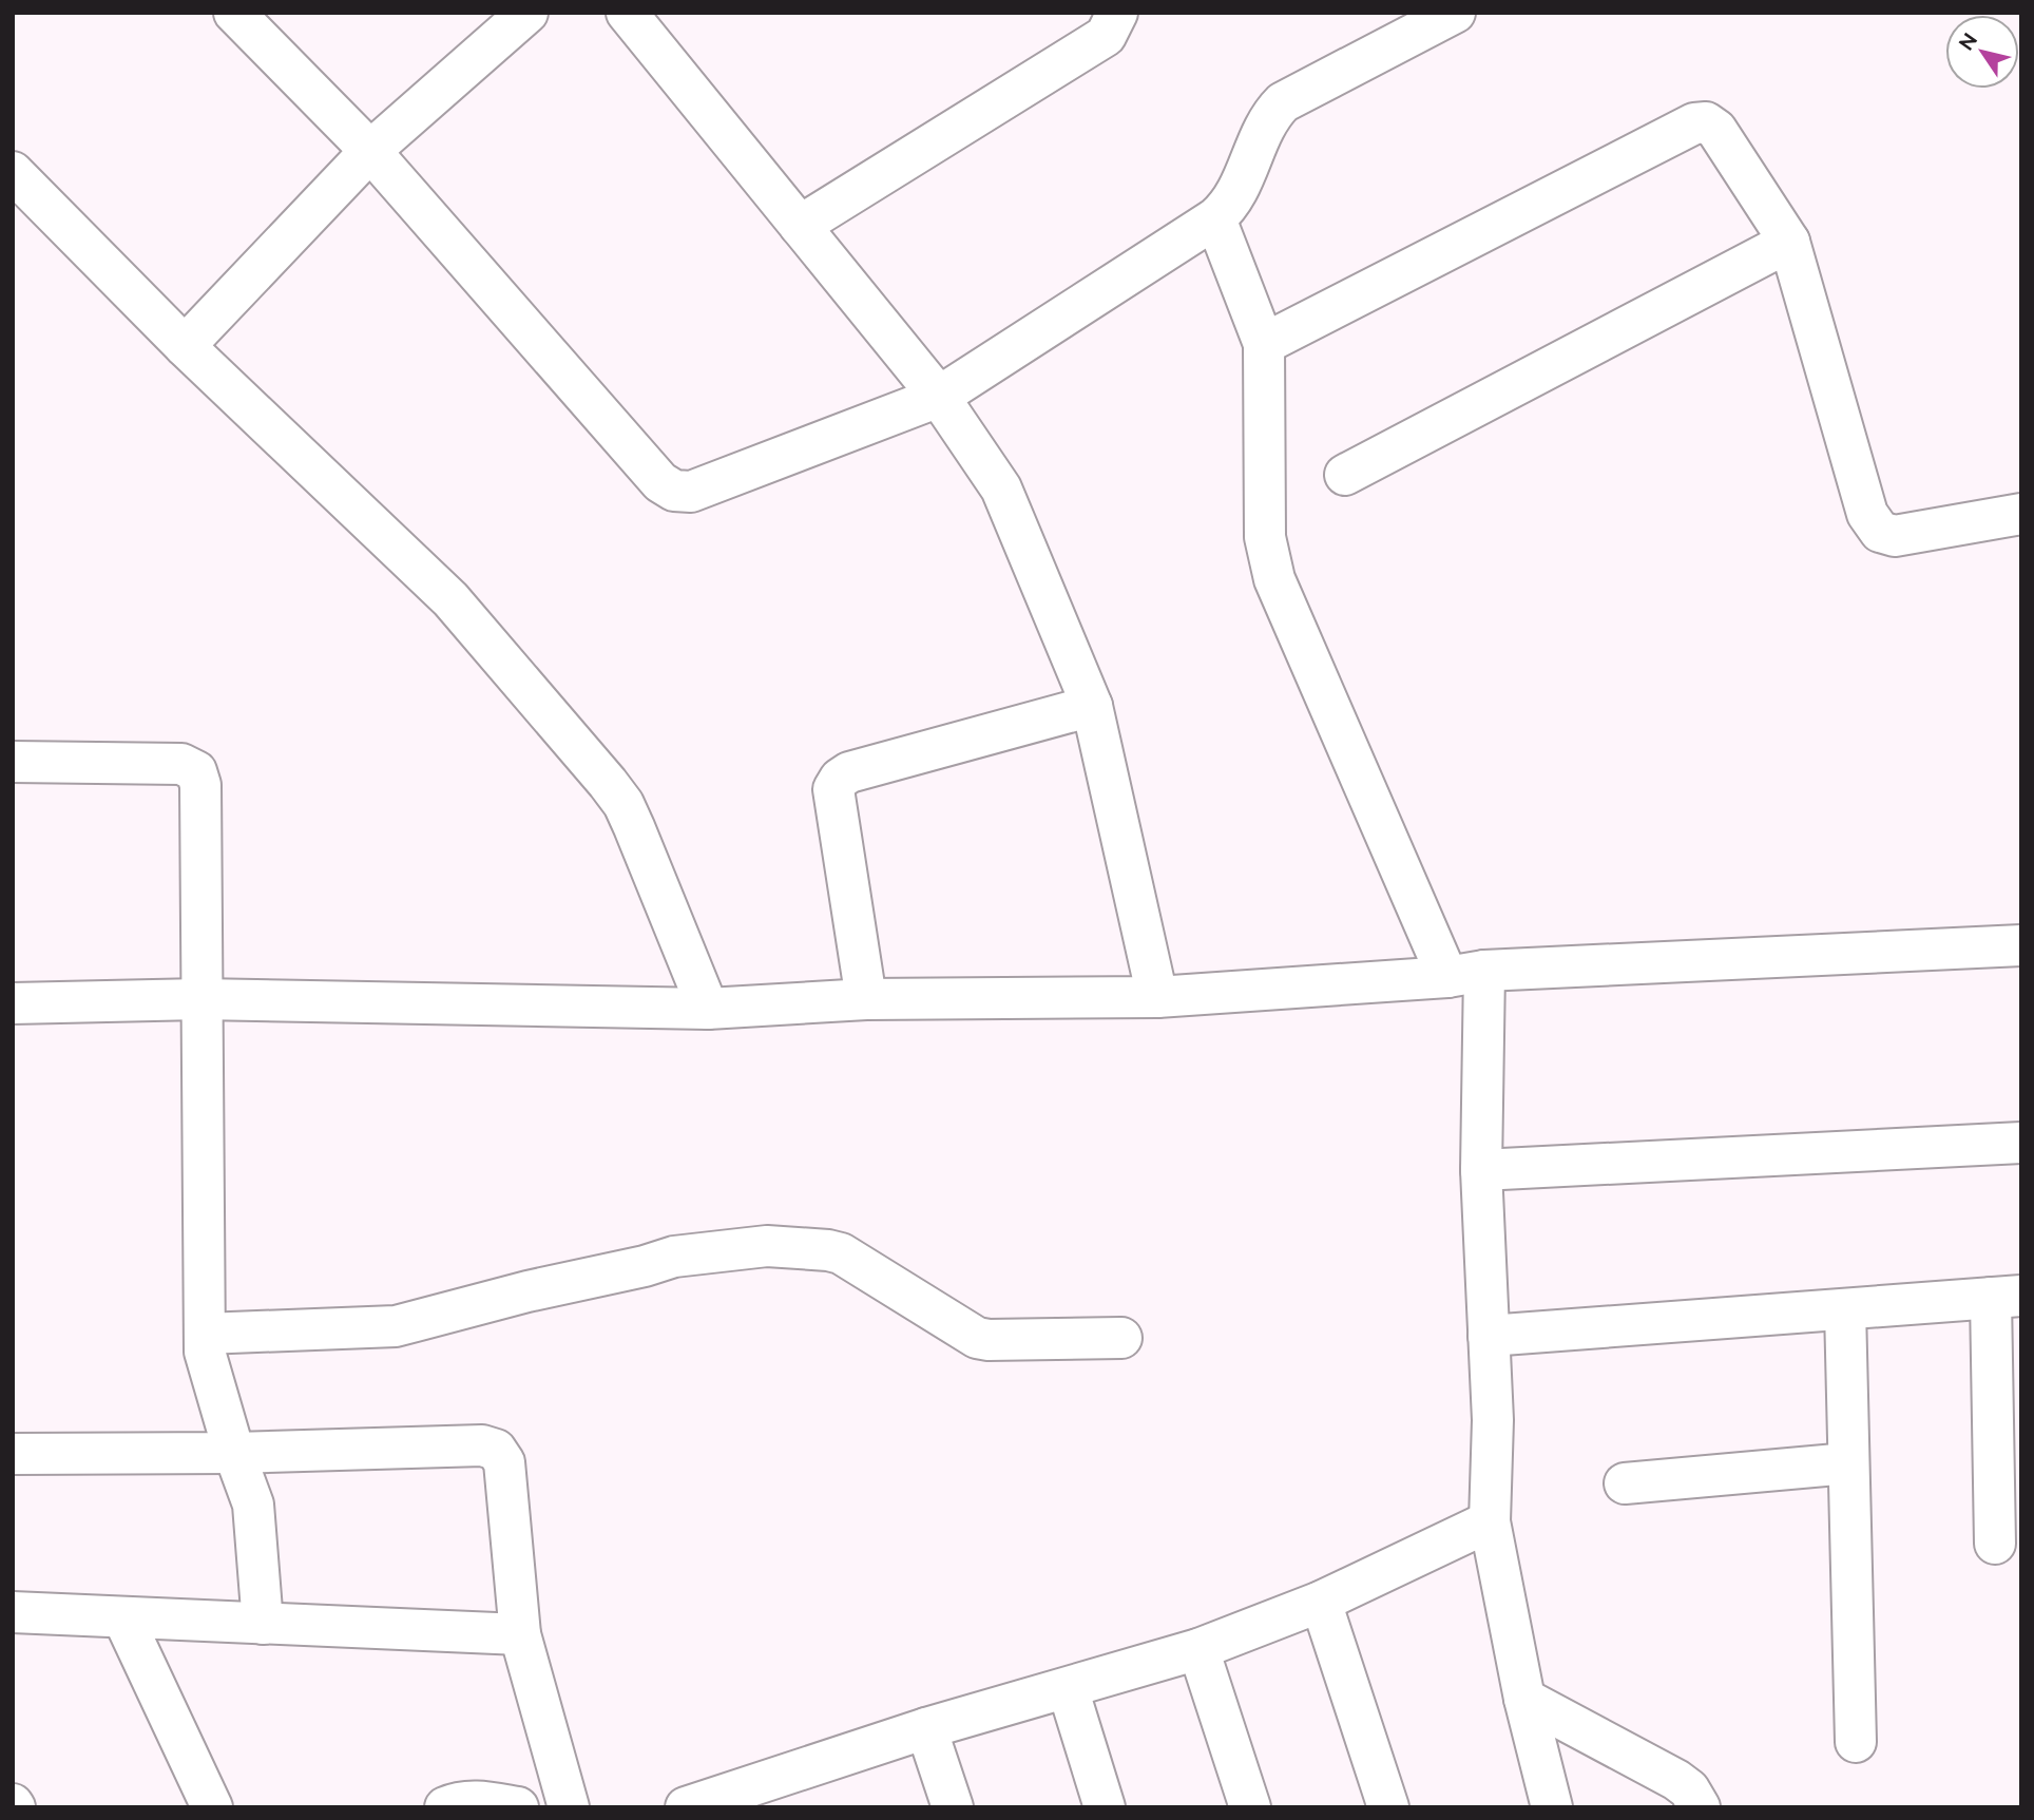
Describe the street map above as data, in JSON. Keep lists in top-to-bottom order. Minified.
{"north":"top left"}
